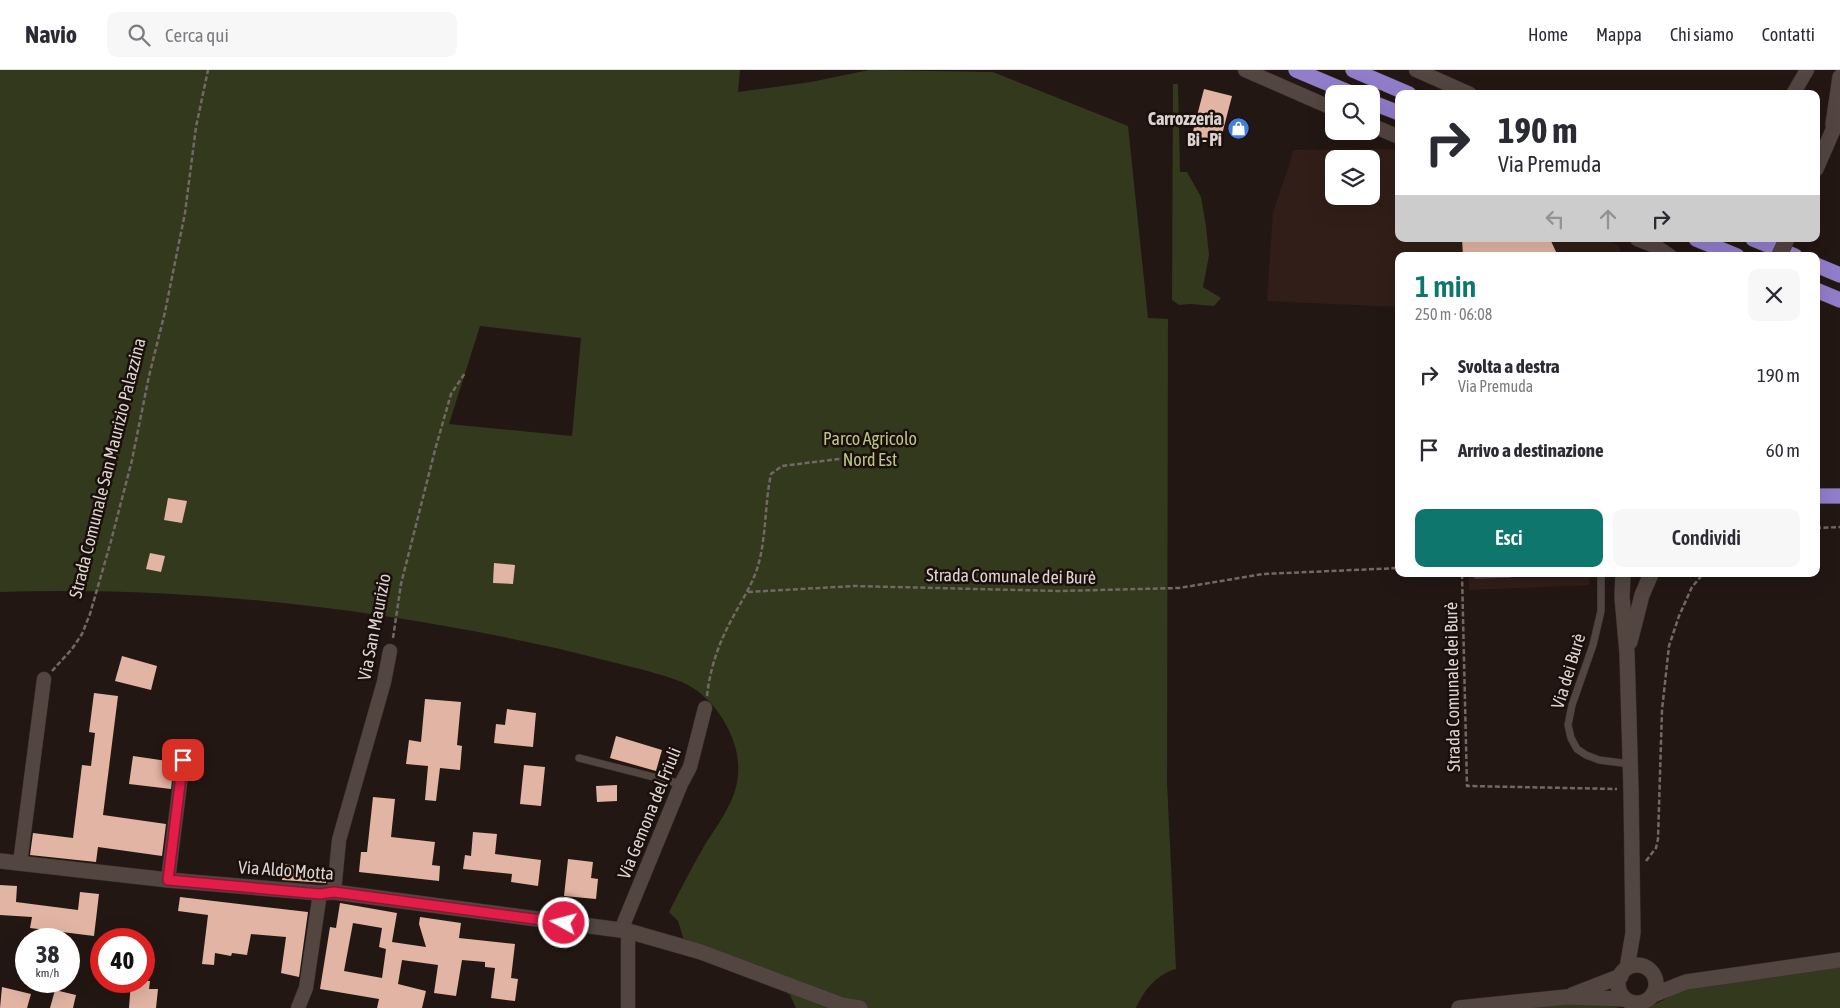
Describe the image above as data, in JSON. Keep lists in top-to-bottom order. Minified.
{"streets":{"street":["Via San Maurizio","Via Gemona del Friuli","Via Aldo Motta"],"lane":["Via dei Burè"],"path":["Strada Comunale San Maurizio Palazzina","Strada Comunale dei Burè"]},"crossings":[["Via San Maurizio","Via Aldo Motta"],["Via Gemona del Friuli","Via Aldo Motta"]],"parks":["Parco Agricolo Nord Est"],"places":{"shop":["Carrozzeria Bi - Pi"]},"page":{"header":"Navio","search":"Cerca qui","nav":["Home","Mappa","Chi siamo","Contatti"],"turn":["190 m","Via Premuda"],"heading":["1 min","250 m · 06:08"],"list":[{"name":"Svolta a destra","note":"Via Premuda","value":"190 m"},{"name":"Arrivo a destinazione","value":"60 m"}],"buttons":["Esci","Condividi"],"speed":"38 km/h","limit":"40"}}
